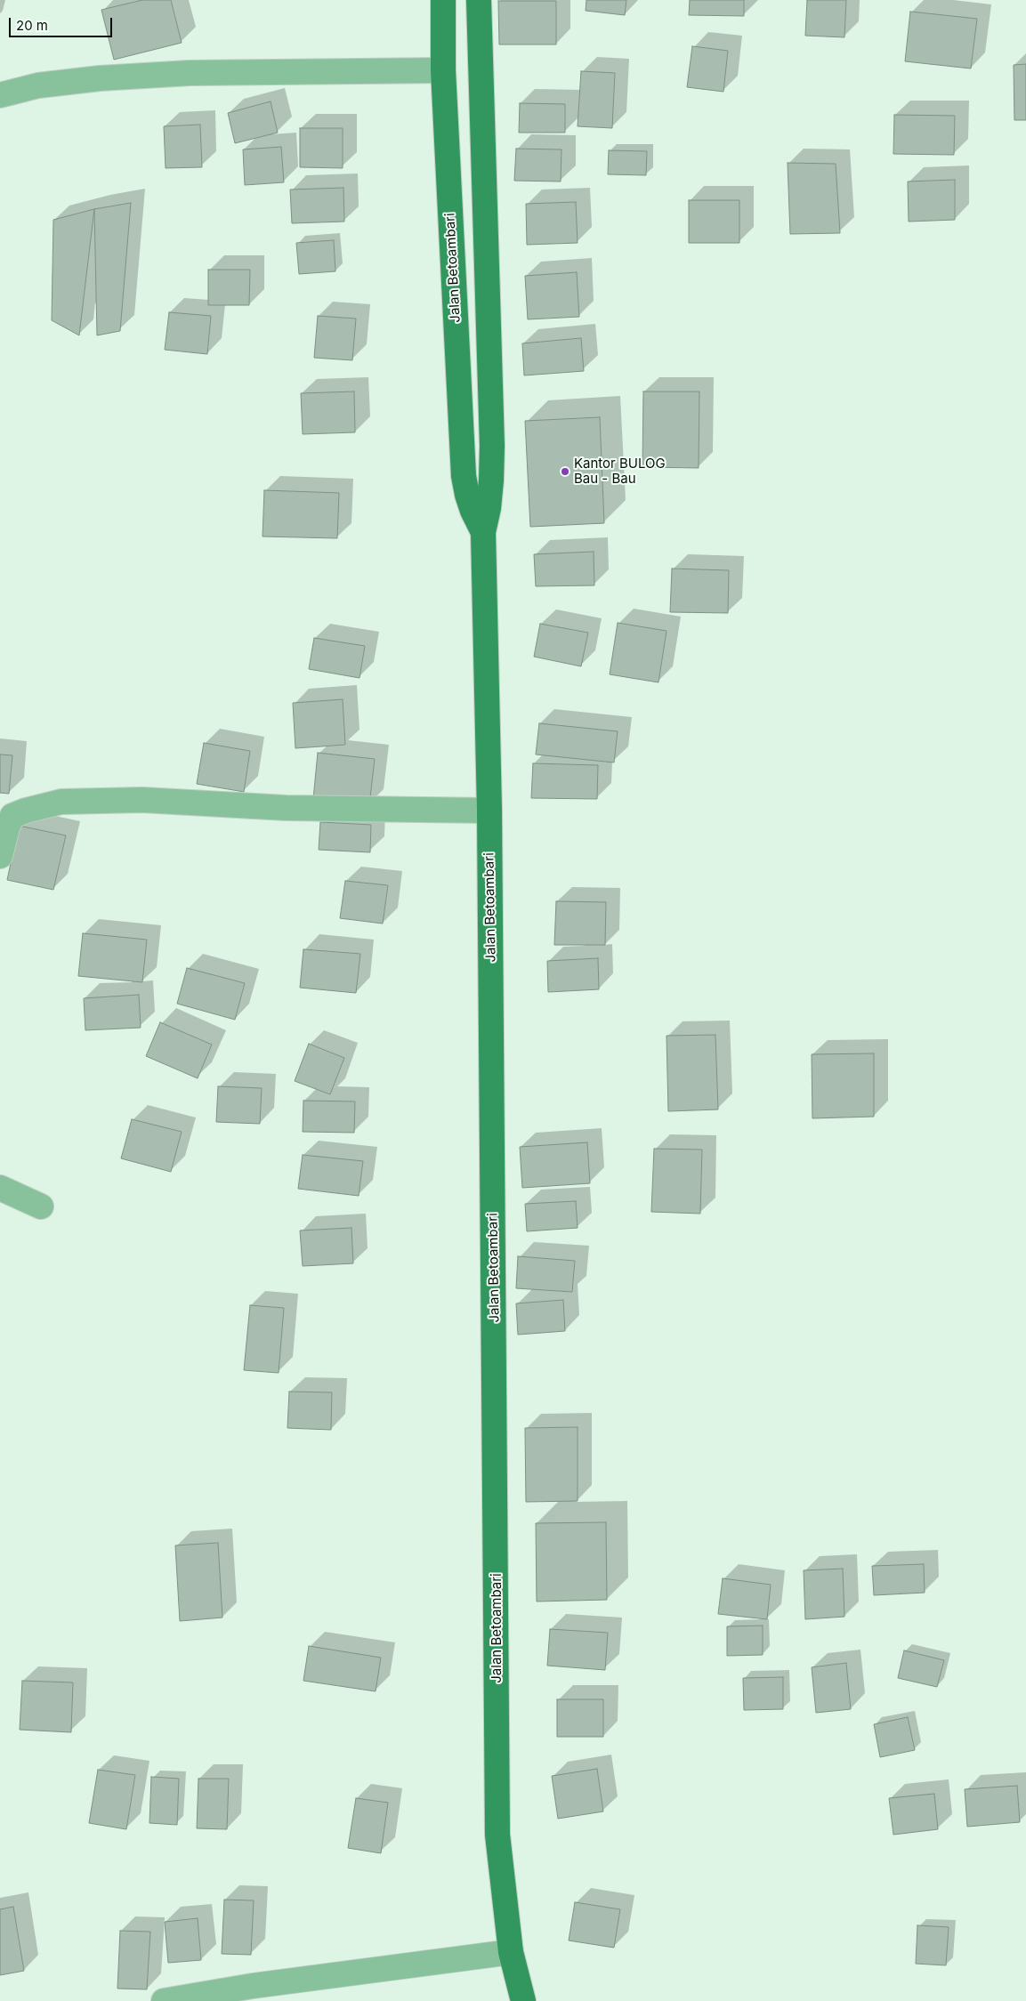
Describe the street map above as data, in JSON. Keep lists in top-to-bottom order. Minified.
{"streets":{"main road":["Jalan Betoambari"]},"places":["Kantor BULOG Bau - Bau"],"scale_bar":"20 m"}
